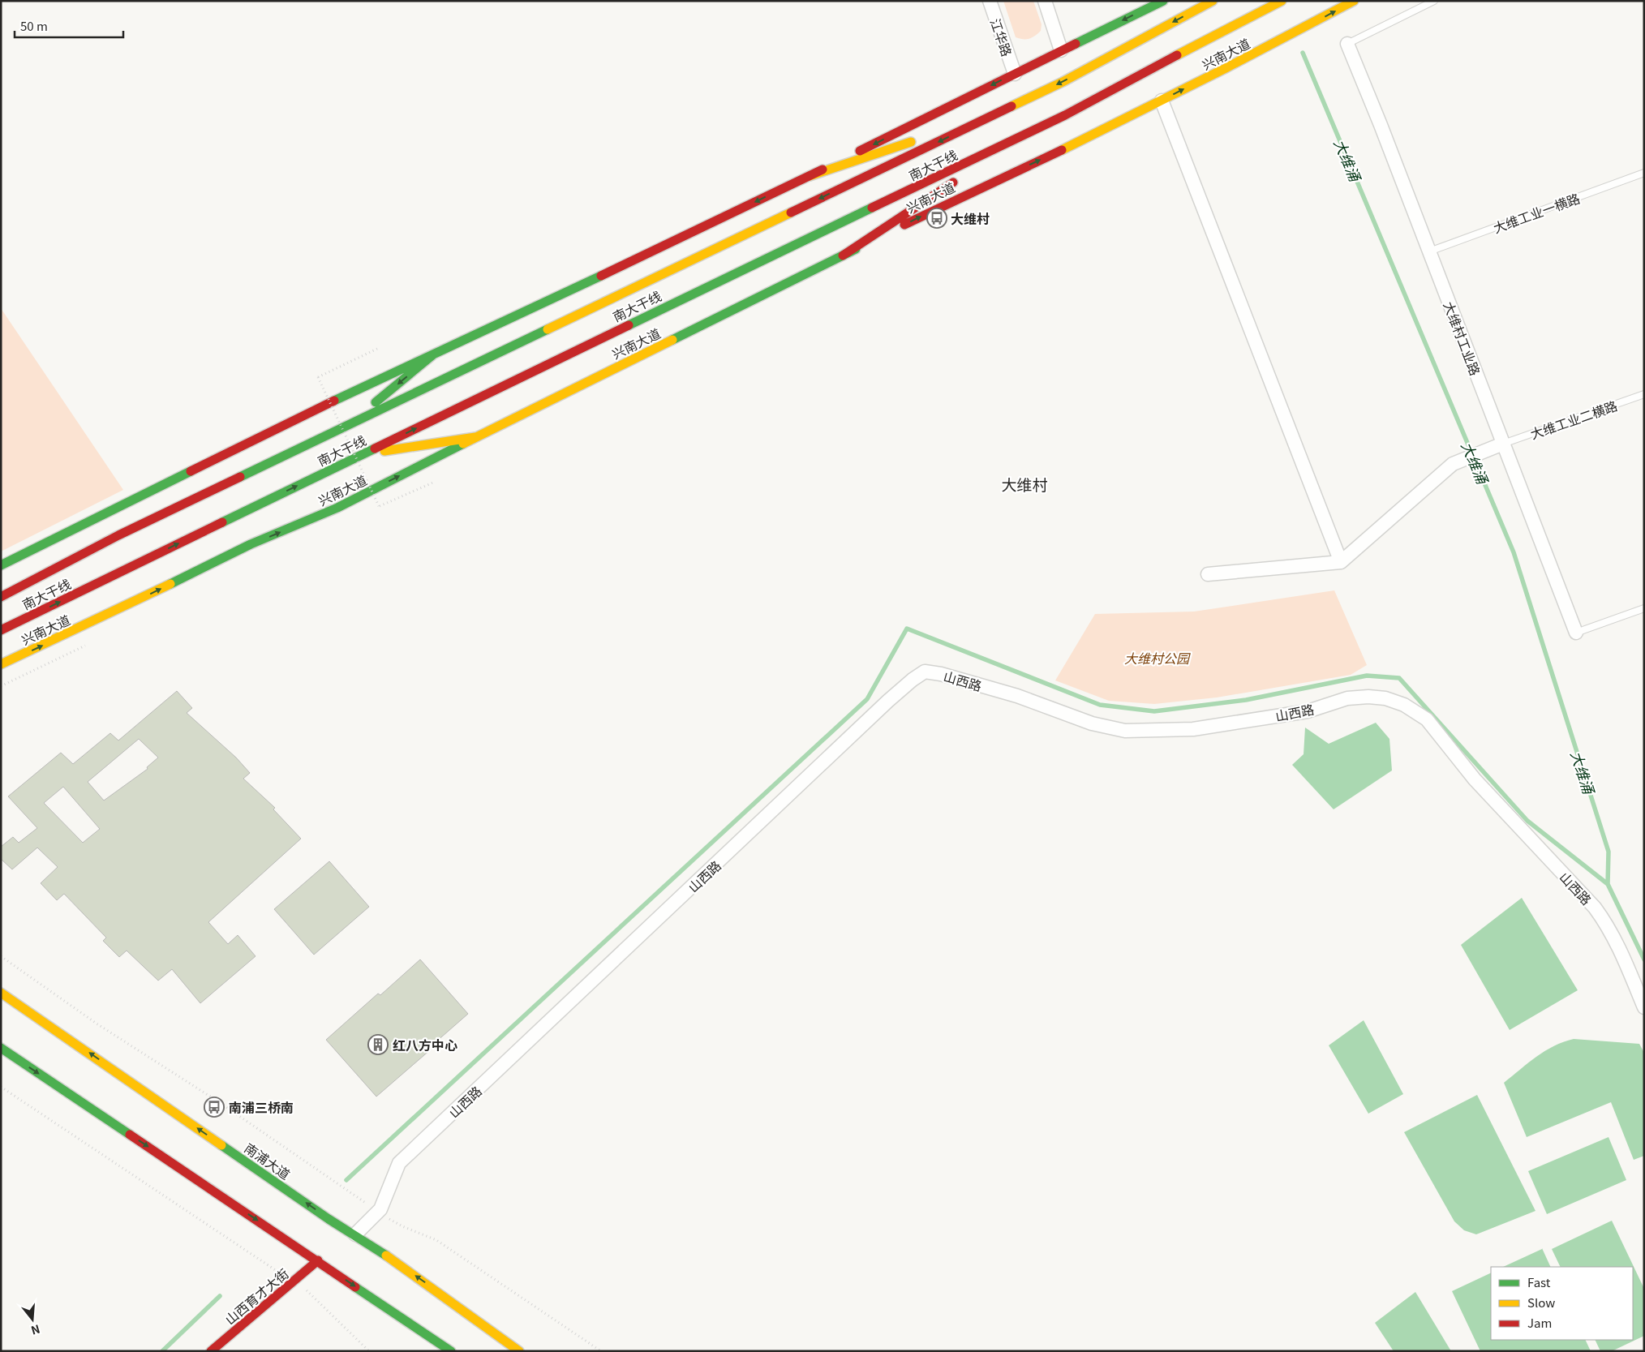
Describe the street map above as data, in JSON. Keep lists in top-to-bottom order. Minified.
{"streets":{"main road":["兴南大道","南大干线","南浦大道","山西育才大街"],"street":["江华路","大维村工业路","山西路"],"lane":["大维工业一横路","大维工业二横路"]},"crossings":[["大维工业一横路","大维村工业路"],["大维村工业路","大维工业二横路"],["山西路","南浦大道"]],"districts":["大维村"],"water":["大维涌"],"parks":["大维村公园"],"places":{"bus stop":["大维村","南浦三桥南"],"building":["红八方中心"]},"legend":["Fast","Slow","Jam"],"scale_bar":"50 m","north":"bottom"}
